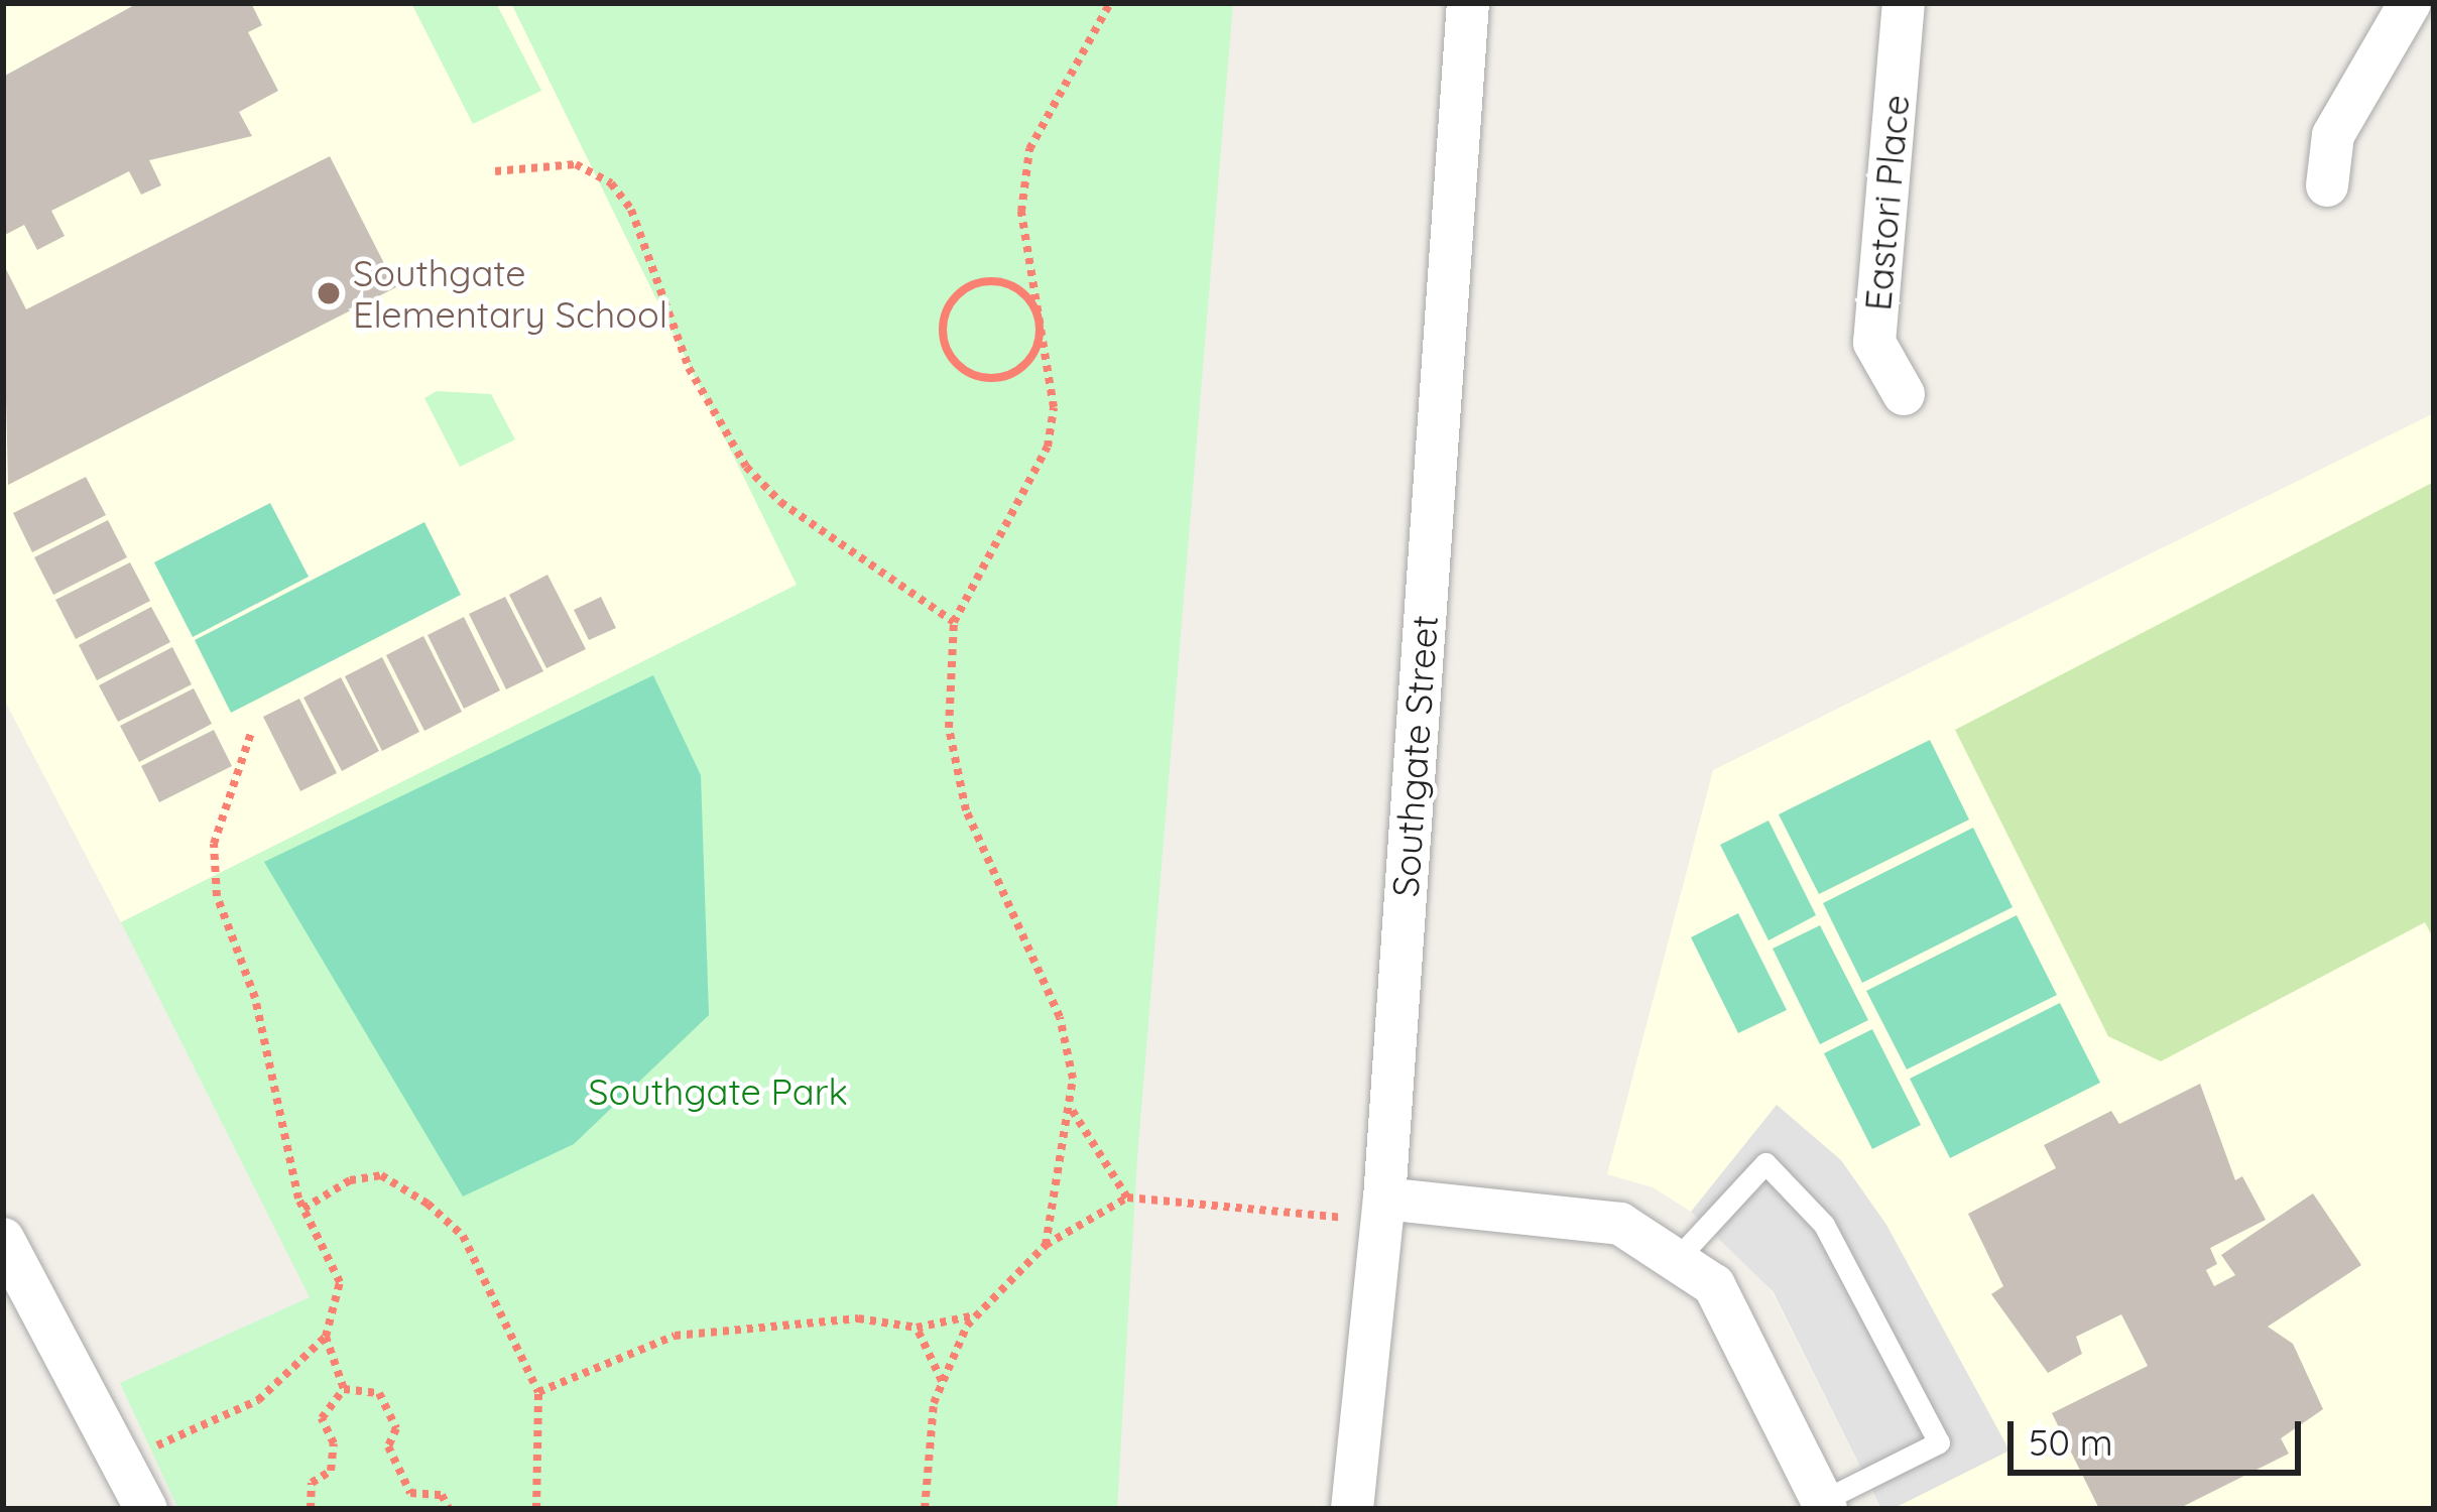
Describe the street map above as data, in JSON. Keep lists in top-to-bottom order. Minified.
{"streets":{"street":["Eastori Place","Southgate Street"]},"parks":["Southgate Park"],"places":["Southgate Elementary School"],"scale_bar":"50 m"}
